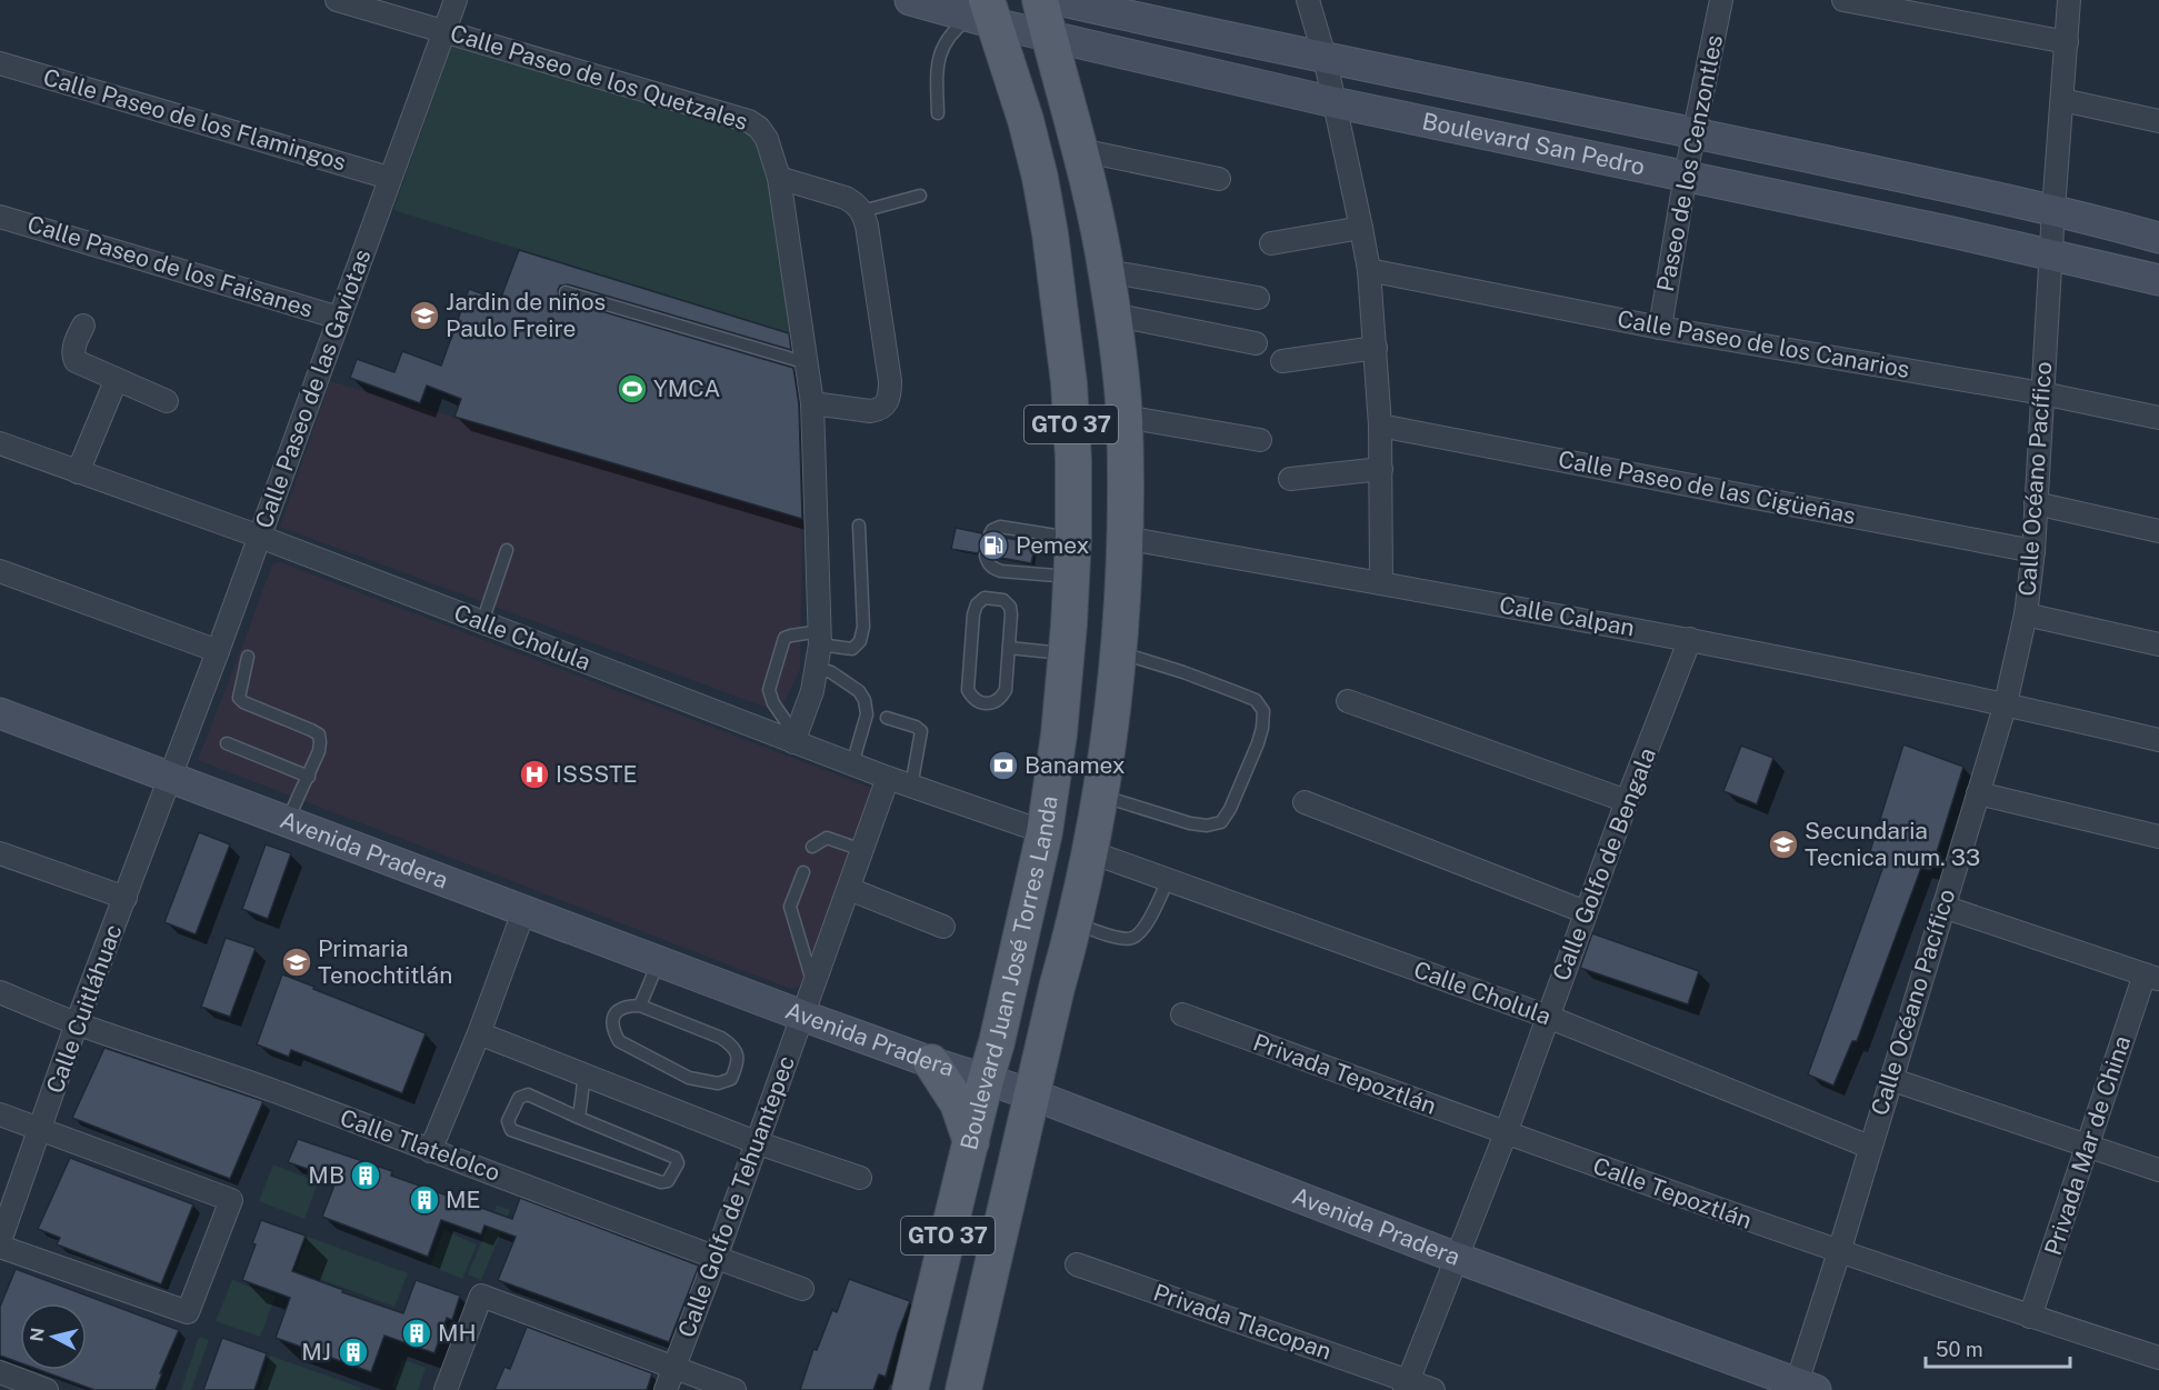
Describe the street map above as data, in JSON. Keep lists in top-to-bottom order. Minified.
{"streets":{"main road":["GTO 37","Boulevard Juan José Torres Landa"],"street":["Calle Paseo de los Quetzales","Calle Paseo de los Flamingos","Boulevard San Pedro","Paseo de los Cenzontles","Calle Paseo de los Faisanes","Calle Paseo de los Canarios","Calle Paseo de las Gaviotas","Calle Océano Pacífico","Calle Paseo de las Cigüeñas","Calle Calpan","Calle Cholula","Avenida Pradera","Calle Golfo de Bengala","Calle Cuitláhuac","Privada Tepoztlán","Calle Tlatelolco","Privada Mar de China","Calle Tepoztlán","Calle Golfo de Tehuantepec","Privada Tlacopan"]},"crossings":[["Calle Paseo de los Quetzales","Calle Paseo de las Gaviotas"],["Calle Paseo de los Quetzales","Calle Cholula"],["Calle Paseo de los Flamingos","Calle Paseo de las Gaviotas"],["Boulevard San Pedro","Paseo de los Cenzontles"],["Boulevard San Pedro","GTO 37"],["Boulevard San Pedro","Calle Océano Pacífico"],["Boulevard San Pedro","Boulevard Juan José Torres Landa"],["Paseo de los Cenzontles","Calle Paseo de los Canarios"],["Calle Paseo de los Faisanes","Calle Paseo de las Gaviotas"],["Calle Paseo de los Canarios","Calle Océano Pacífico"],["Calle Paseo de las Gaviotas","Calle Cholula"],["Calle Paseo de las Gaviotas","Avenida Pradera"],["Calle Paseo de las Gaviotas","Calle Cuitláhuac"],["GTO 37","Calle Calpan"],["GTO 37","Calle Cholula"],["GTO 37","Avenida Pradera"],["Calle Océano Pacífico","Calle Paseo de las Cigüeñas"],["Calle Océano Pacífico","Calle Calpan"],["Calle Océano Pacífico","Calle Cholula"],["Calle Océano Pacífico","Avenida Pradera"],["Calle Océano Pacífico","Calle Tepoztlán"],["Calle Calpan","Calle Golfo de Bengala"],["Calle Cholula","Calle Golfo de Bengala"],["Calle Cholula","Boulevard Juan José Torres Landa"],["Calle Cholula","Calle Golfo de Tehuantepec"],["Avenida Pradera","Calle Golfo de Bengala"],["Avenida Pradera","Boulevard Juan José Torres Landa"],["Avenida Pradera","Calle Cuitláhuac"],["Avenida Pradera","Calle Golfo de Tehuantepec"],["Calle Golfo de Bengala","Privada Tepoztlán"],["Calle Golfo de Bengala","Calle Tepoztlán"],["Calle Golfo de Bengala","Privada Tlacopan"],["Calle Cuitláhuac","Calle Tlatelolco"],["Privada Tepoztlán","Calle Tepoztlán"],["Calle Tlatelolco","Calle Golfo de Tehuantepec"],["Privada Mar de China","Calle Tepoztlán"]],"places":{"school or university":["Jardin de niños Paulo Freire","Secundaria Tecnica num. 33","Primaria Tenochtitlán"],"sports":["YMCA"],"fuel station":["Pemex"],"bank":["Banamex"],"hospital":["ISSSTE"],"building":["MB","ME","MH","MJ"]},"scale_bar":"50 m","north":"left"}
